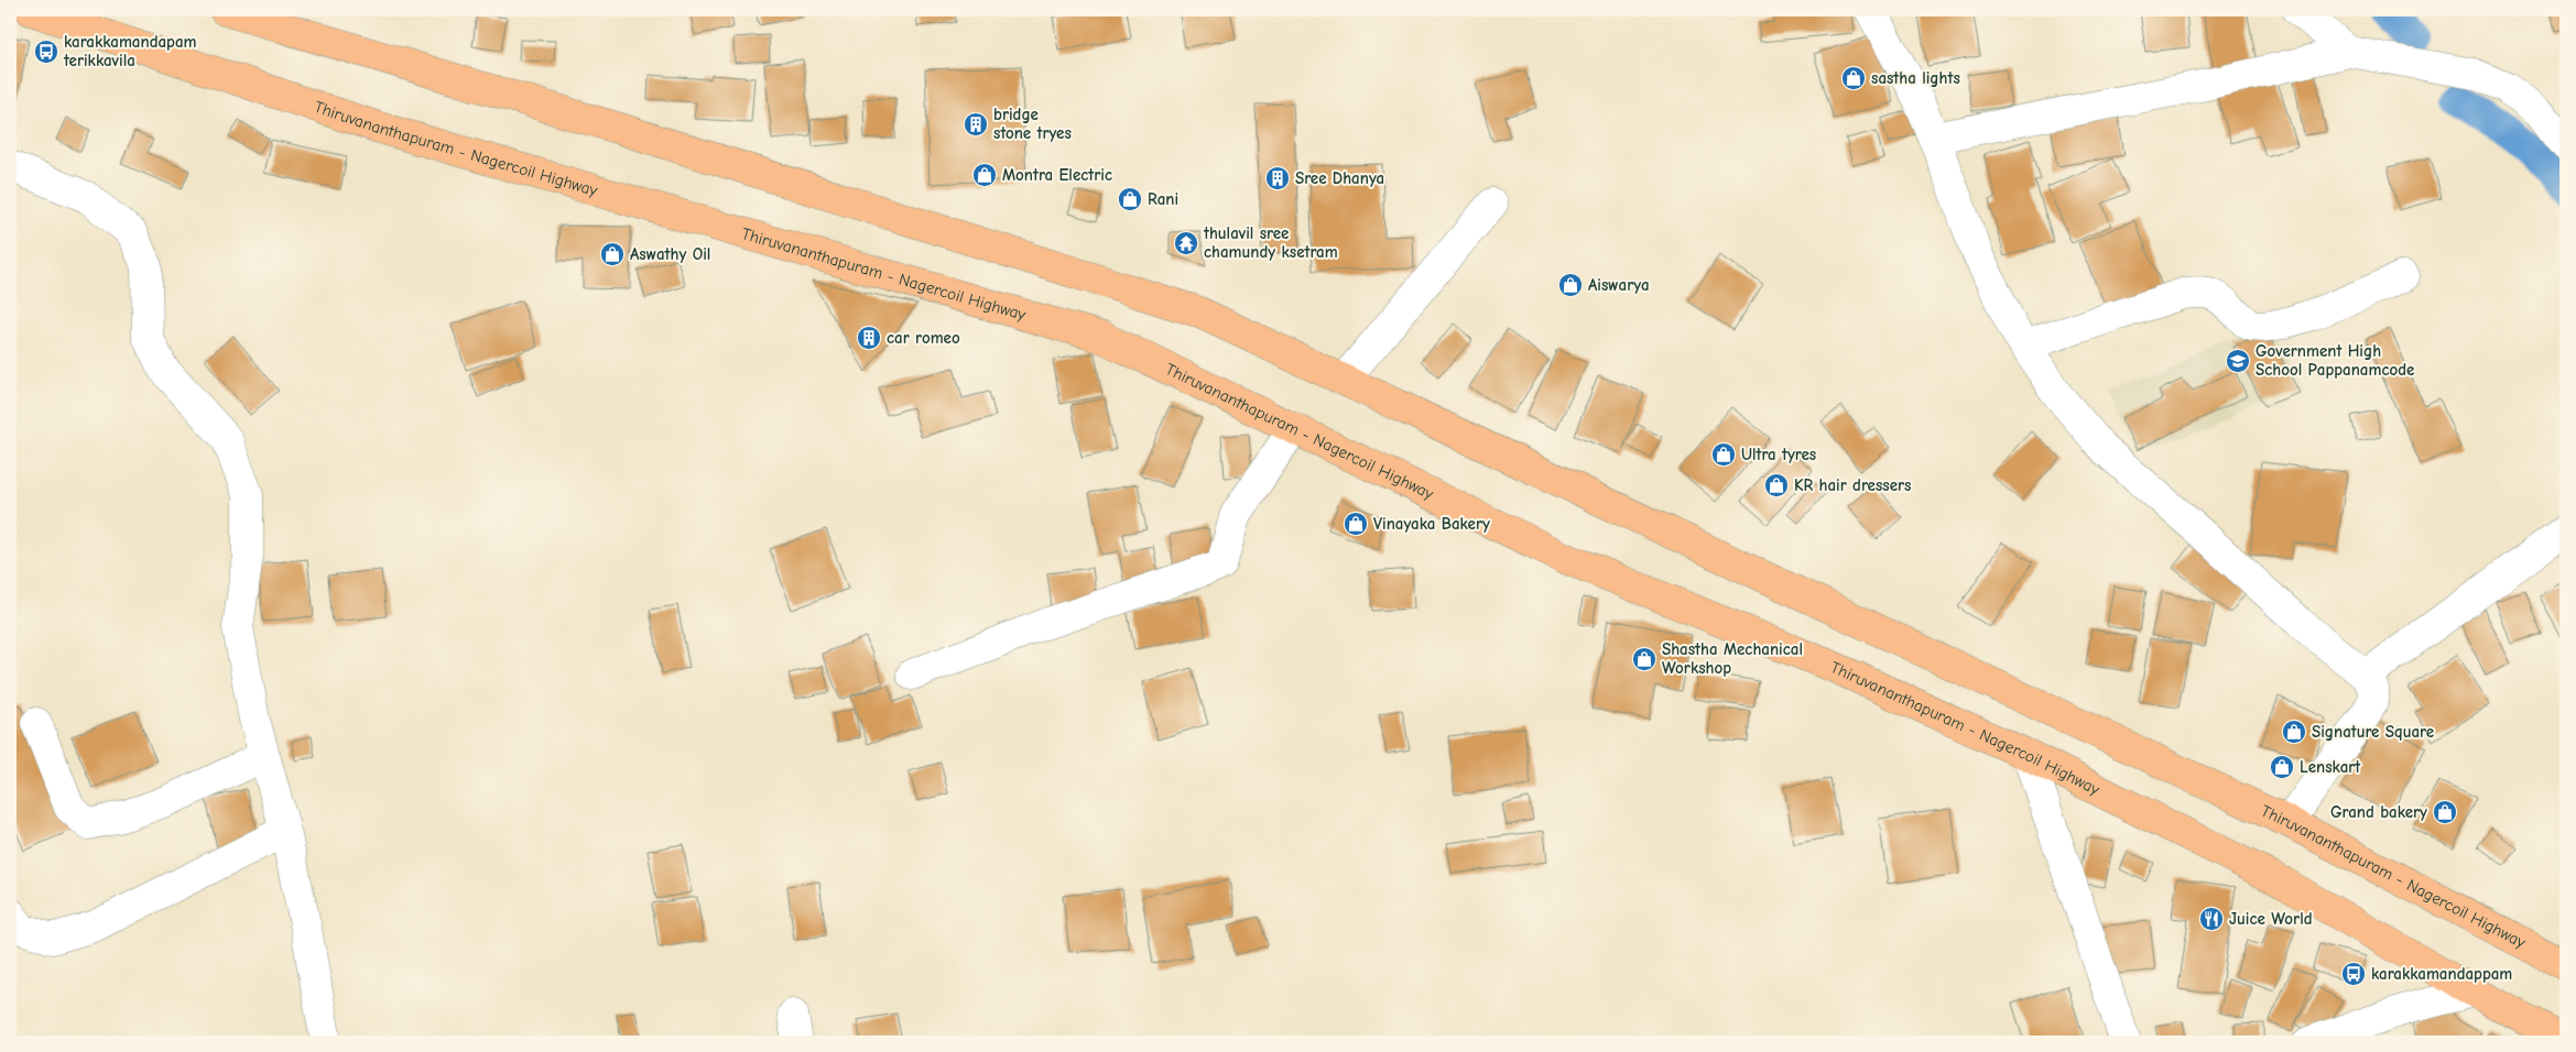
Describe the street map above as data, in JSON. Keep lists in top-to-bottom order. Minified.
{"streets":{"main road":["Thiruvananthapuram - Nagercoil Highway"]},"places":{"bus stop":["karakkamandapam terikkavila","karakkamandappam"],"shop":["sastha lights","Montra Electric","Rani","Aswathy Oil","Aiswarya","Ultra tyres","KR hair dressers","Vinayaka Bakery","Shastha Mechanical Workshop","Signature Square","Lenskart","Grand bakery"],"building":["bridge stone tryes","Sree Dhanya","car romeo"],"temple":["thulavil sree chamundy ksetram"],"school or university":["Government High School Pappanamcode"],"restaurant":["Juice World"]}}
